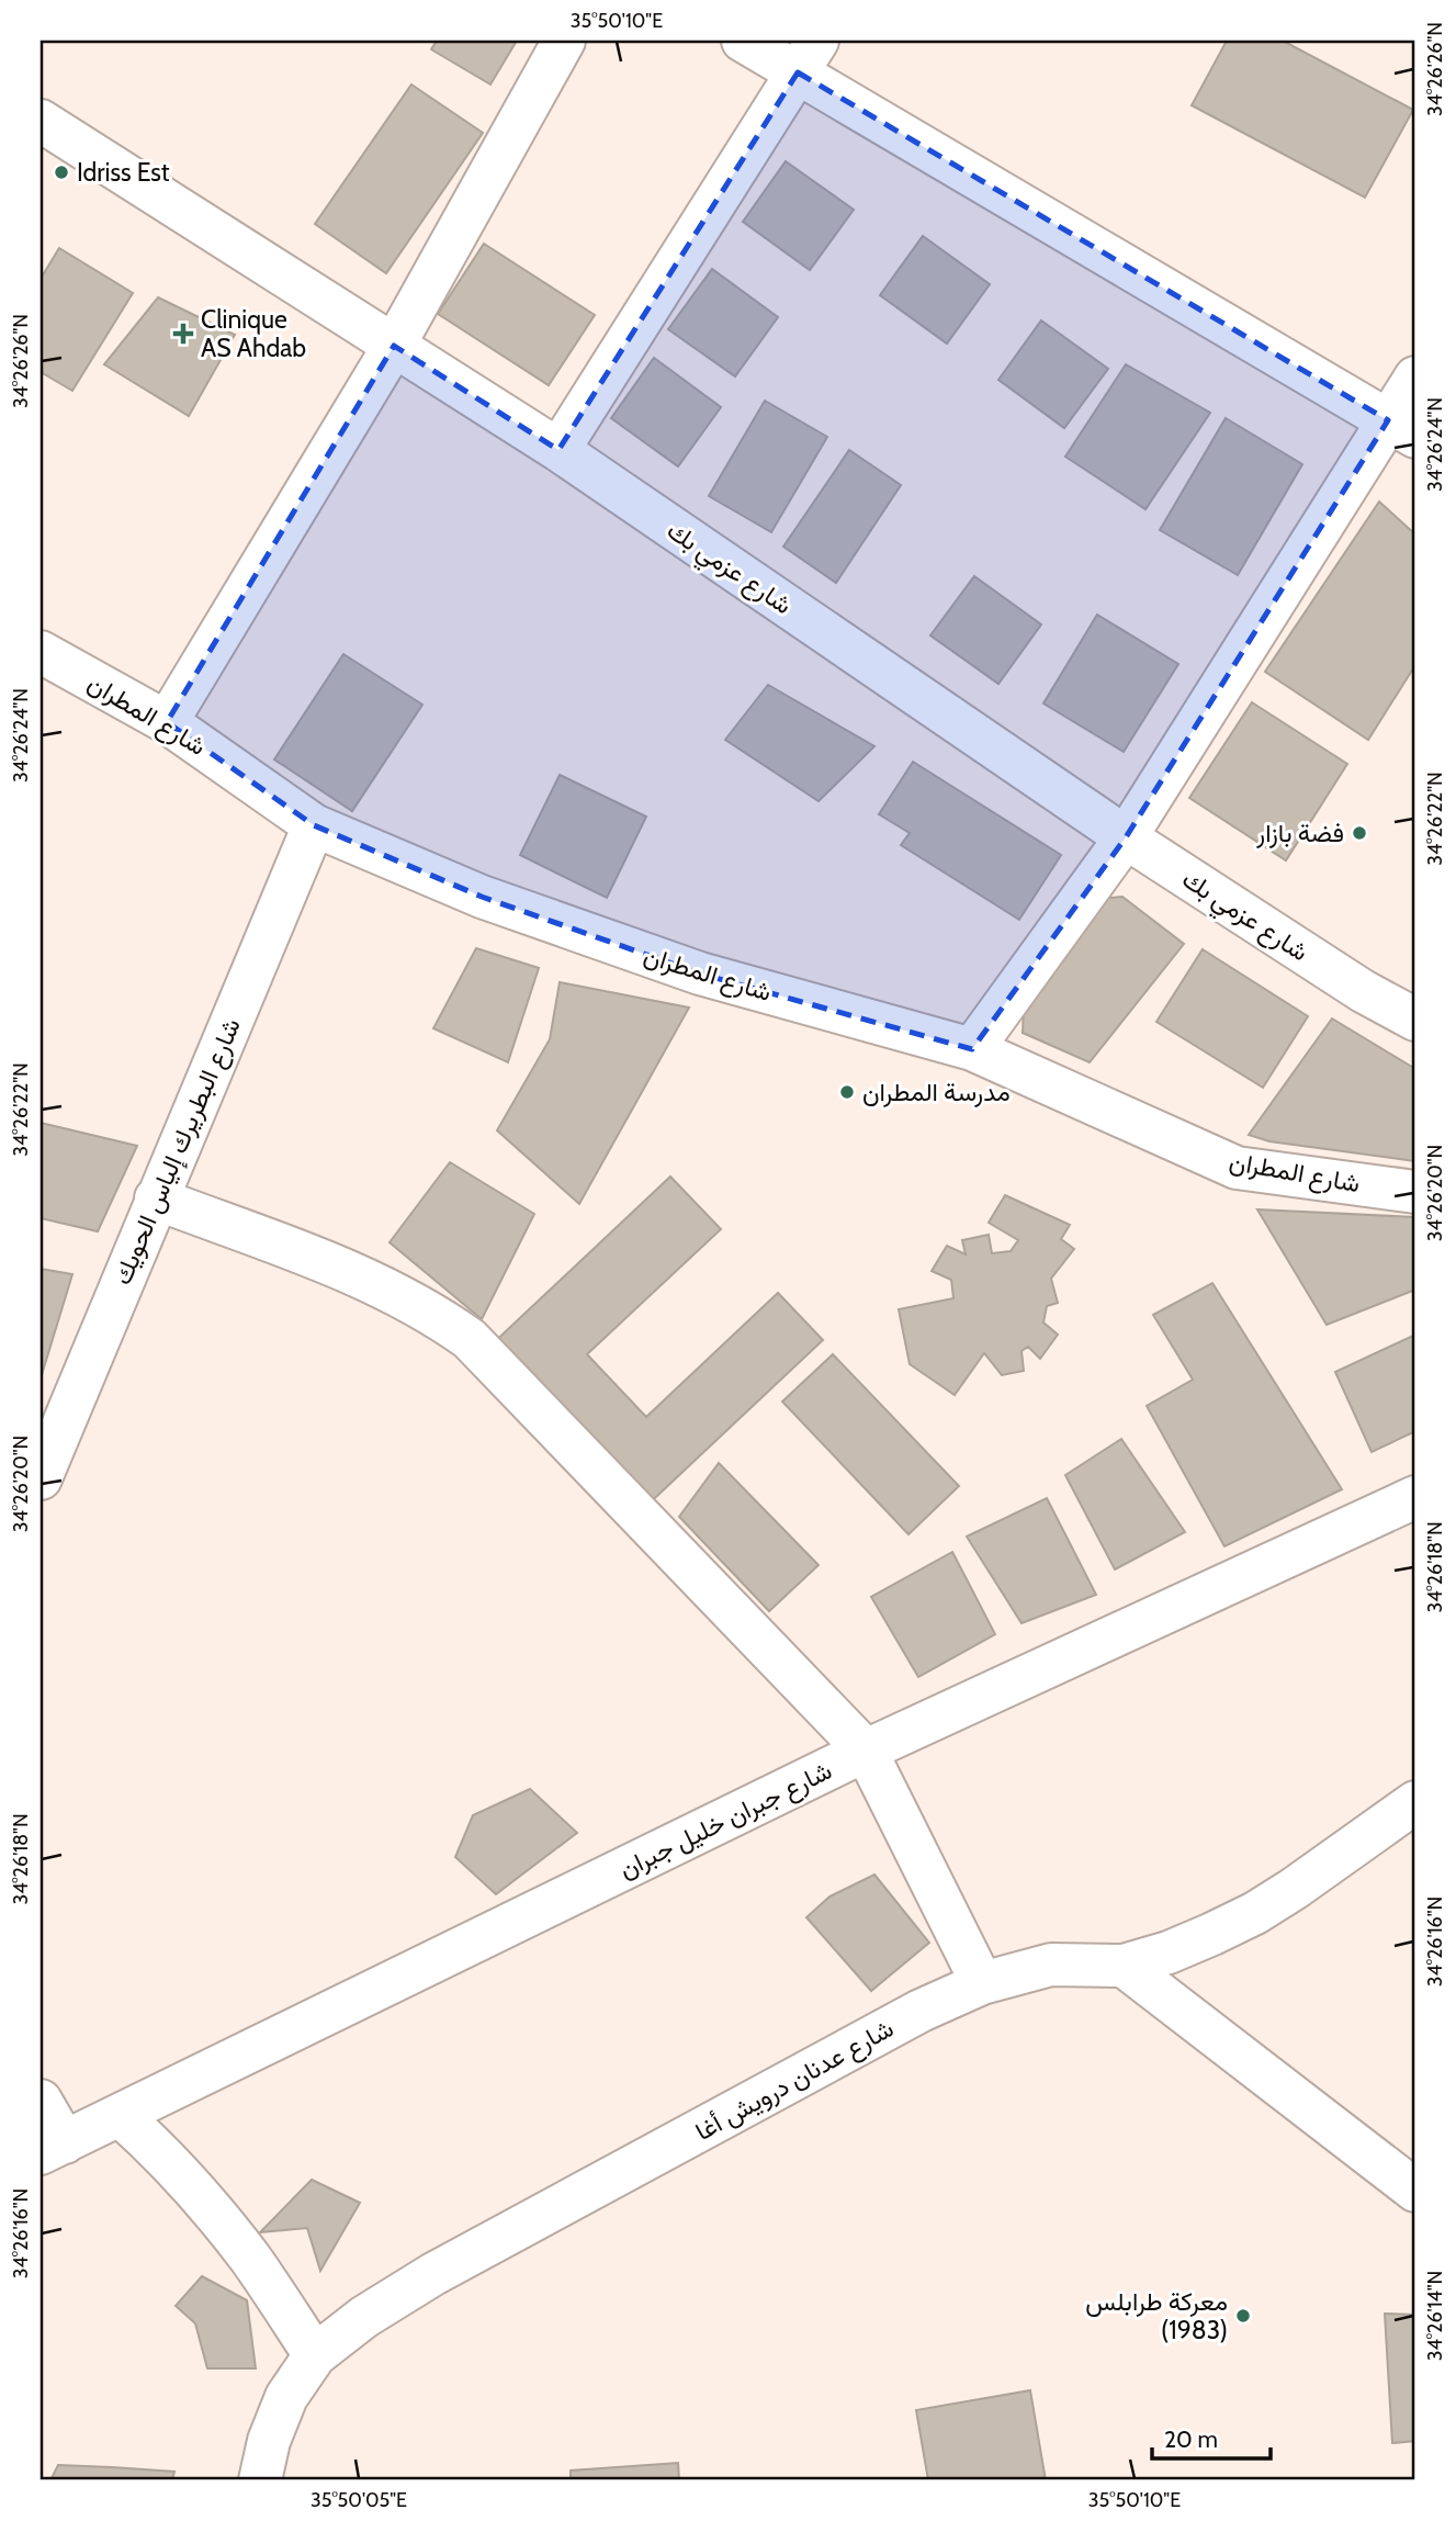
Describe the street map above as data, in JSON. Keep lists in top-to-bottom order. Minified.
{"streets":{"street":["شارع عزمي بك","شارع المطران","شارع البطريرك إلياس الحويك","شارع جبران خليل جبران","شارع عدنان درويش أغا"]},"crossings":[["شارع المطران","شارع البطريرك إلياس الحويك"]],"places":{"other":["Idriss Est","فضة بازار","مدرسة المطران","معركة طرابلس (1983)"],"health":["Clinique AS Ahdab"]},"scale_bar":"20 m","coordinates":["35°50'10\"E","34°26'26\"N","34°26'24\"N","34°26'22\"N","34°26'20\"N","34°26'18\"N","34°26'16\"N","34°26'14\"N","35°50'05\"E"]}
